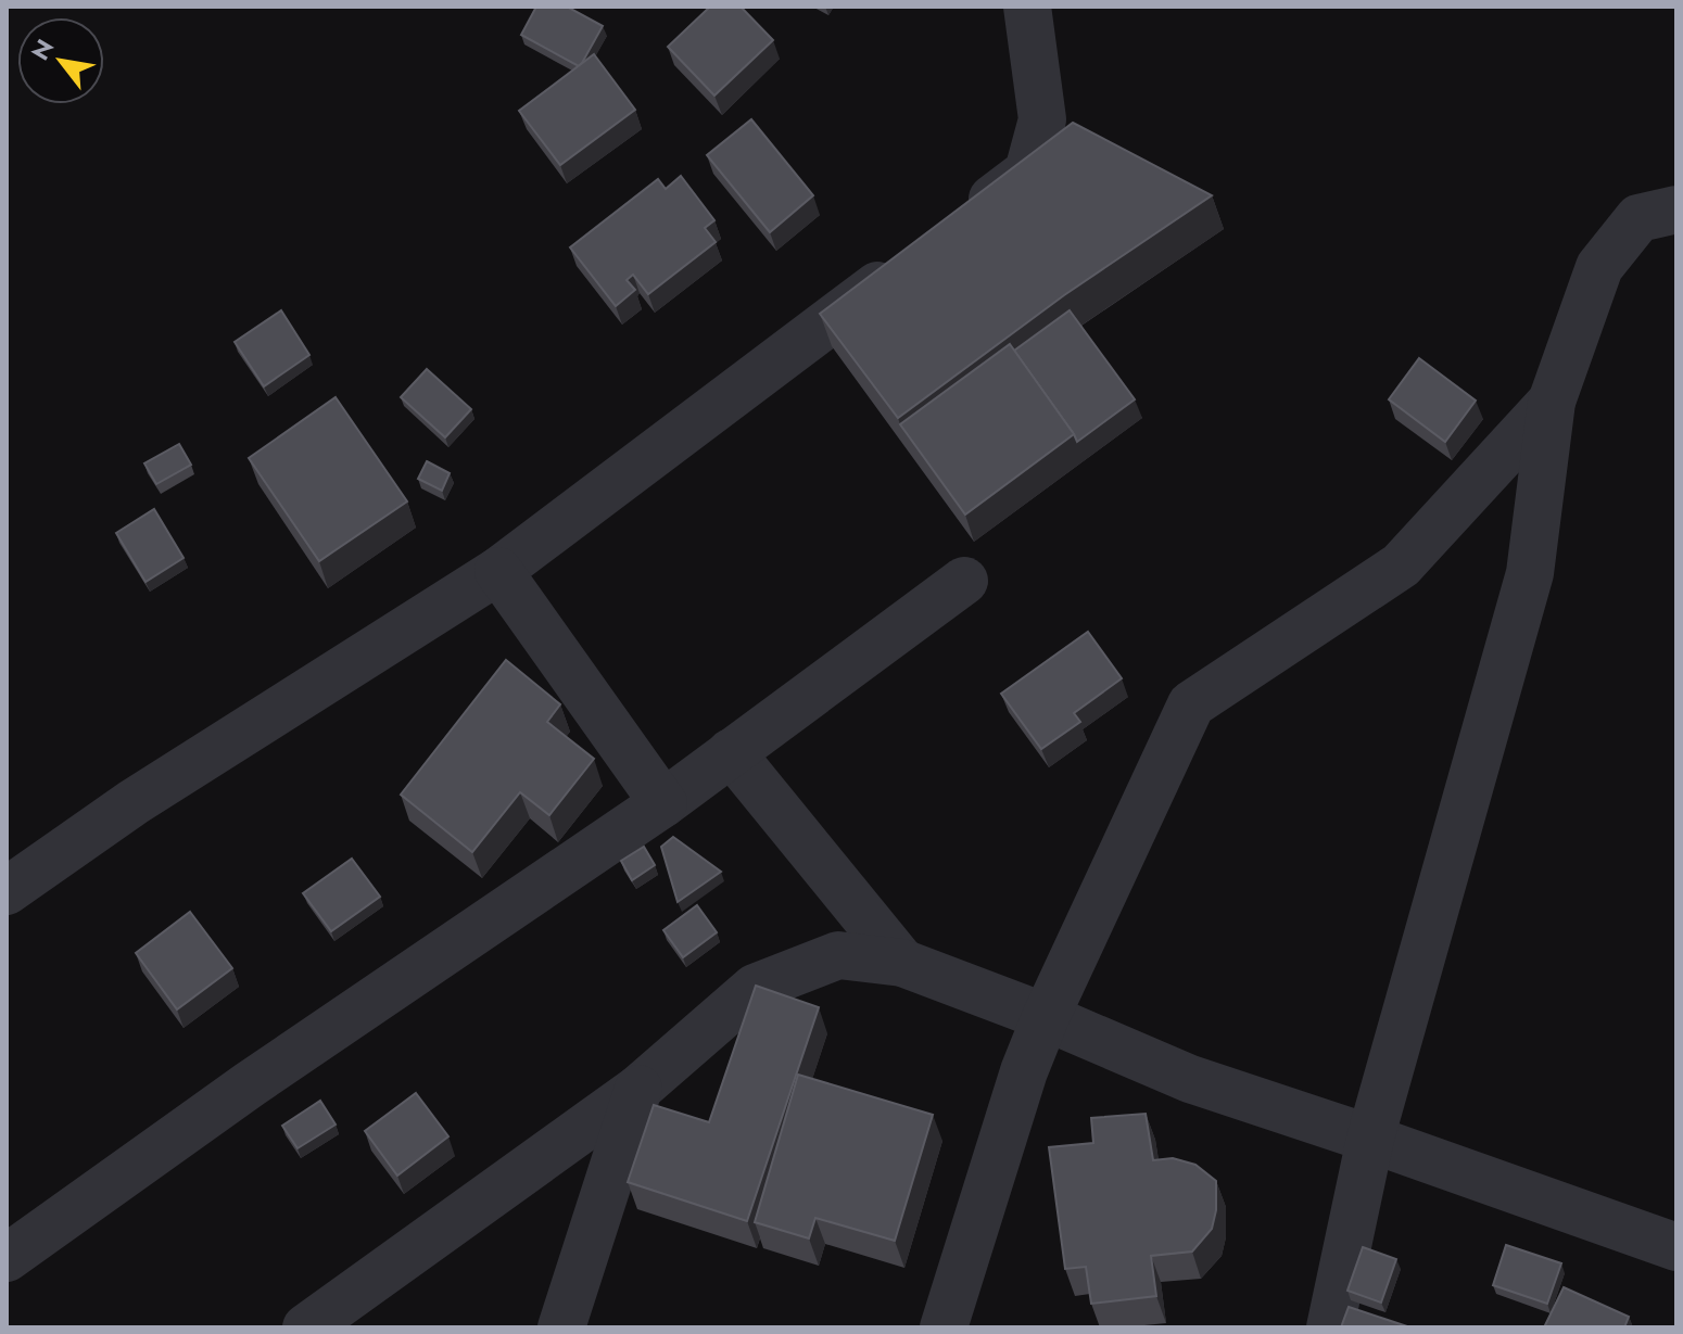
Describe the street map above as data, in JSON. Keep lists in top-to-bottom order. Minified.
{"north":"top left"}
